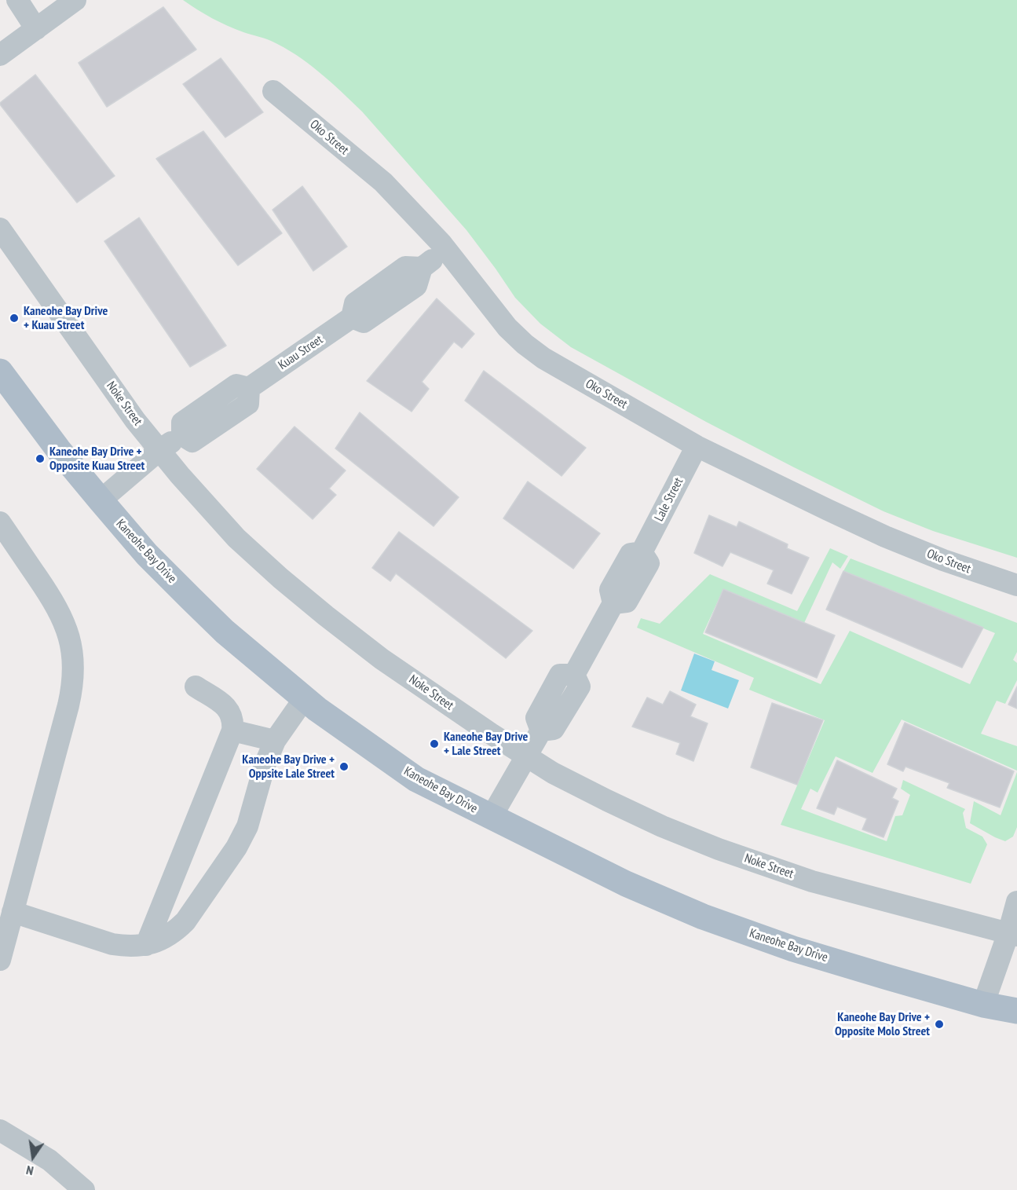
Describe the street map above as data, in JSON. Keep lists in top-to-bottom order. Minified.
{"streets":{"main road":["Kaneohe Bay Drive"],"lane":["Oko Street","Kuau Street","Noke Street","Lale Street"]},"crossings":[["Oko Street","Kuau Street"],["Oko Street","Lale Street"],["Kuau Street","Noke Street"],["Kuau Street","Kaneohe Bay Drive"],["Noke Street","Lale Street"],["Lale Street","Kaneohe Bay Drive"]],"places":["Kaneohe Bay Drive + Kuau Street","Kaneohe Bay Drive + Opposite Kuau Street","Kaneohe Bay Drive + Lale Street","Kaneohe Bay Drive + Oppsite Lale Street","Kaneohe Bay Drive + Opposite Molo Street"],"north":"bottom"}
